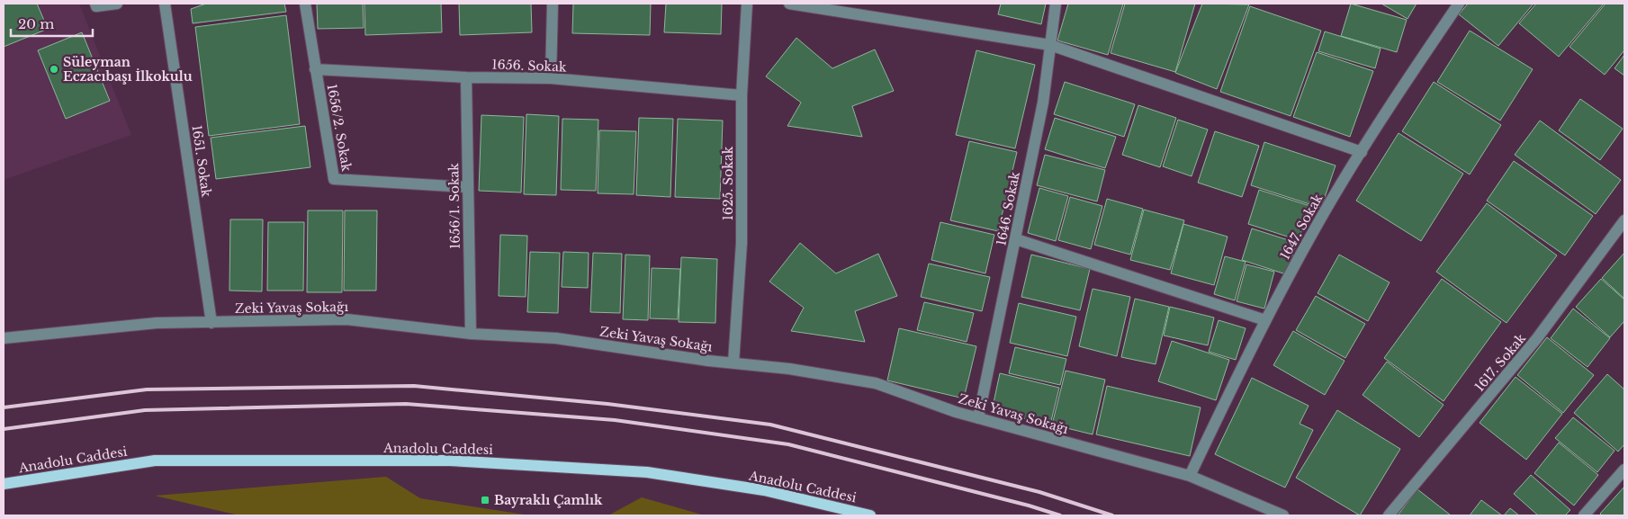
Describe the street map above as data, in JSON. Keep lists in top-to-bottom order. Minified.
{"streets":{"main road":["Anadolu Caddesi"],"street":["1656. Sokak","1656/2. Sokak","1651. Sokak","1625. Sokak","1656/1. Sokak","1646. Sokak","1647. Sokak","Zeki Yavaş Sokağı","1617. Sokak"]},"crossings":[["1656. Sokak","1656/2. Sokak"],["1656. Sokak","1625. Sokak"],["1656. Sokak","1656/1. Sokak"],["1656/2. Sokak","1656/1. Sokak"],["1651. Sokak","Zeki Yavaş Sokağı"],["1625. Sokak","Zeki Yavaş Sokağı"],["1656/1. Sokak","Zeki Yavaş Sokağı"],["1646. Sokak","Zeki Yavaş Sokağı"],["1647. Sokak","Zeki Yavaş Sokağı"]],"places":{"other":["Süleyman Eczacıbaşı İlkokulu"],"transit":["Bayraklı Çamlık"]},"scale_bar":"20 m"}
